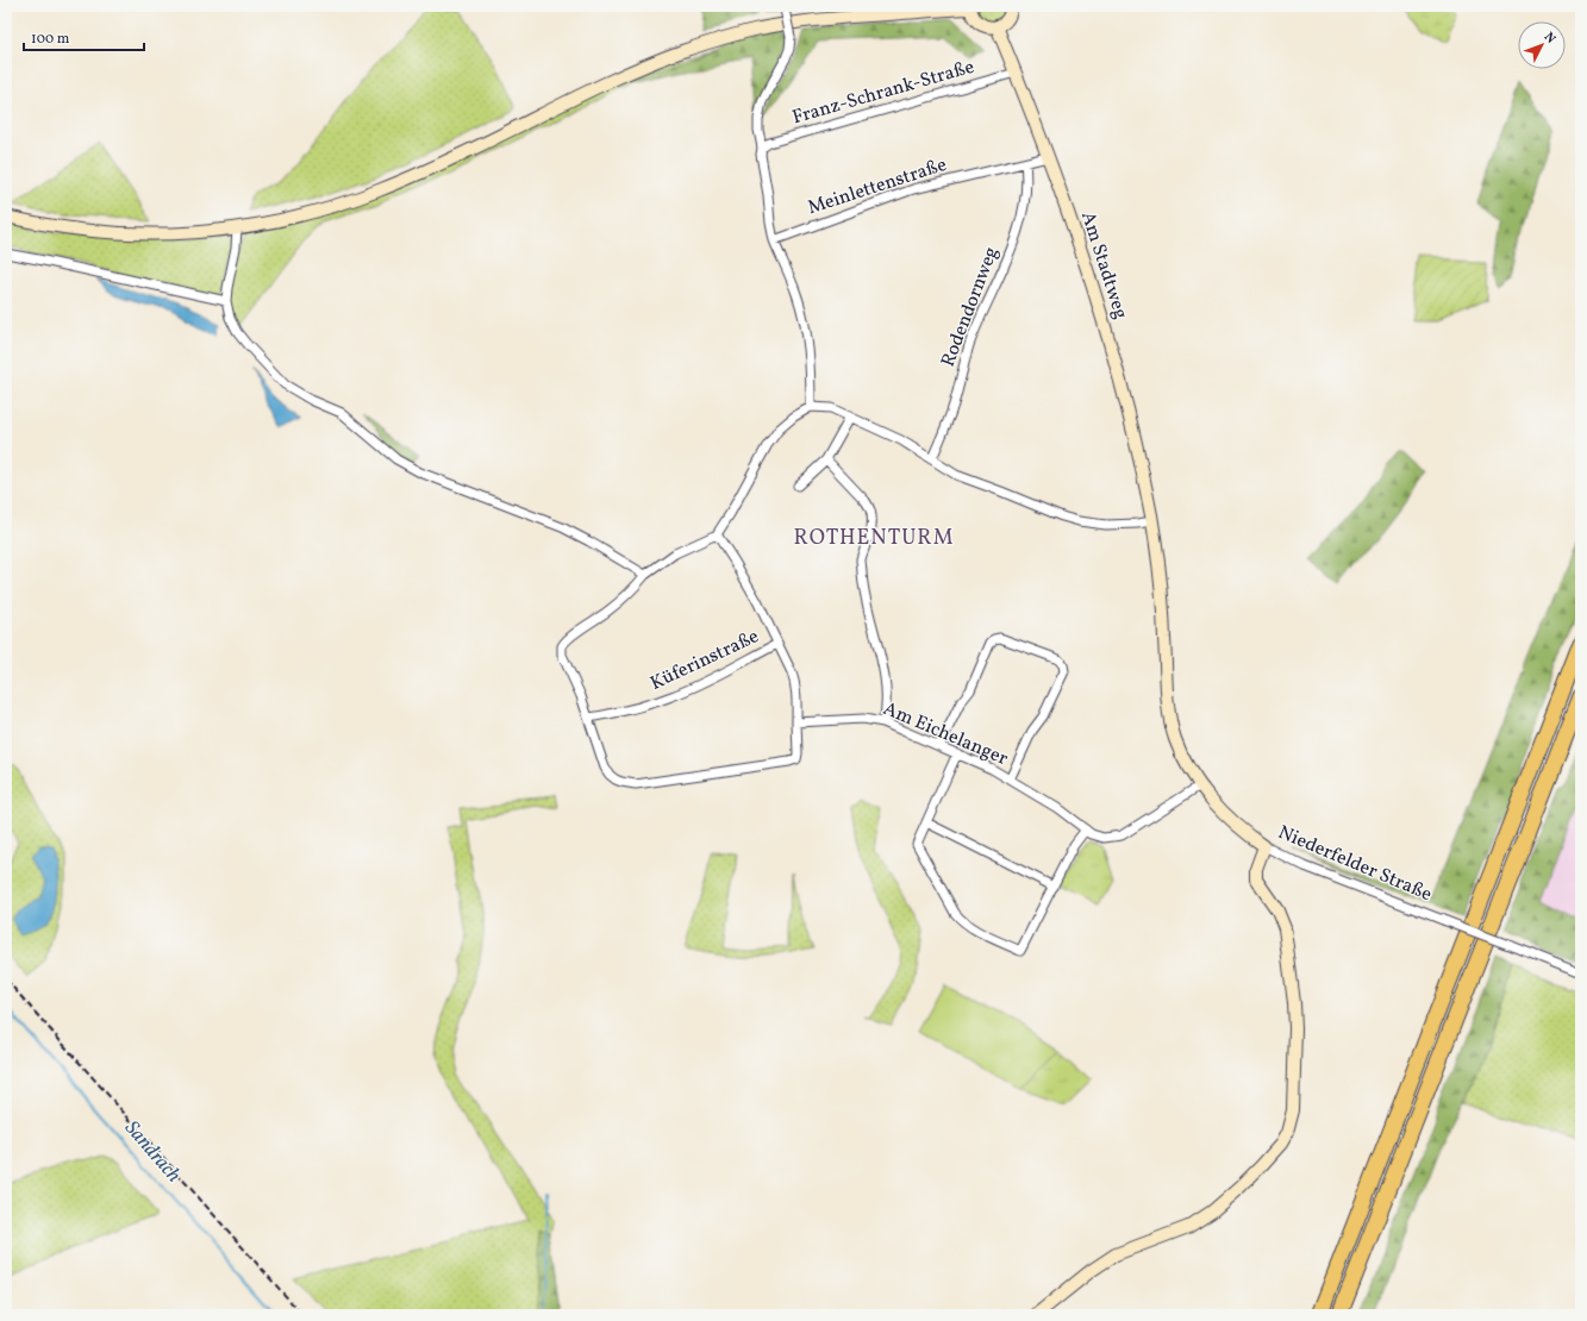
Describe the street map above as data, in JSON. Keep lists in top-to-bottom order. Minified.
{"streets":{"street":["Franz-Schrank-Straße","Meinlettenstraße","Am Stadtweg","Rodendornweg","Küferinstraße","Am Eichelanger","Niederfelder Straße"]},"crossings":[["Franz-Schrank-Straße","Am Stadtweg"],["Meinlettenstraße","Am Stadtweg"],["Meinlettenstraße","Rodendornweg"],["Am Stadtweg","Niederfelder Straße"],["Am Eichelanger","Niederfelder Straße"]],"districts":["ROTHENTURM"],"water":["Sandrach"],"scale_bar":"100 m","north":"top right"}
